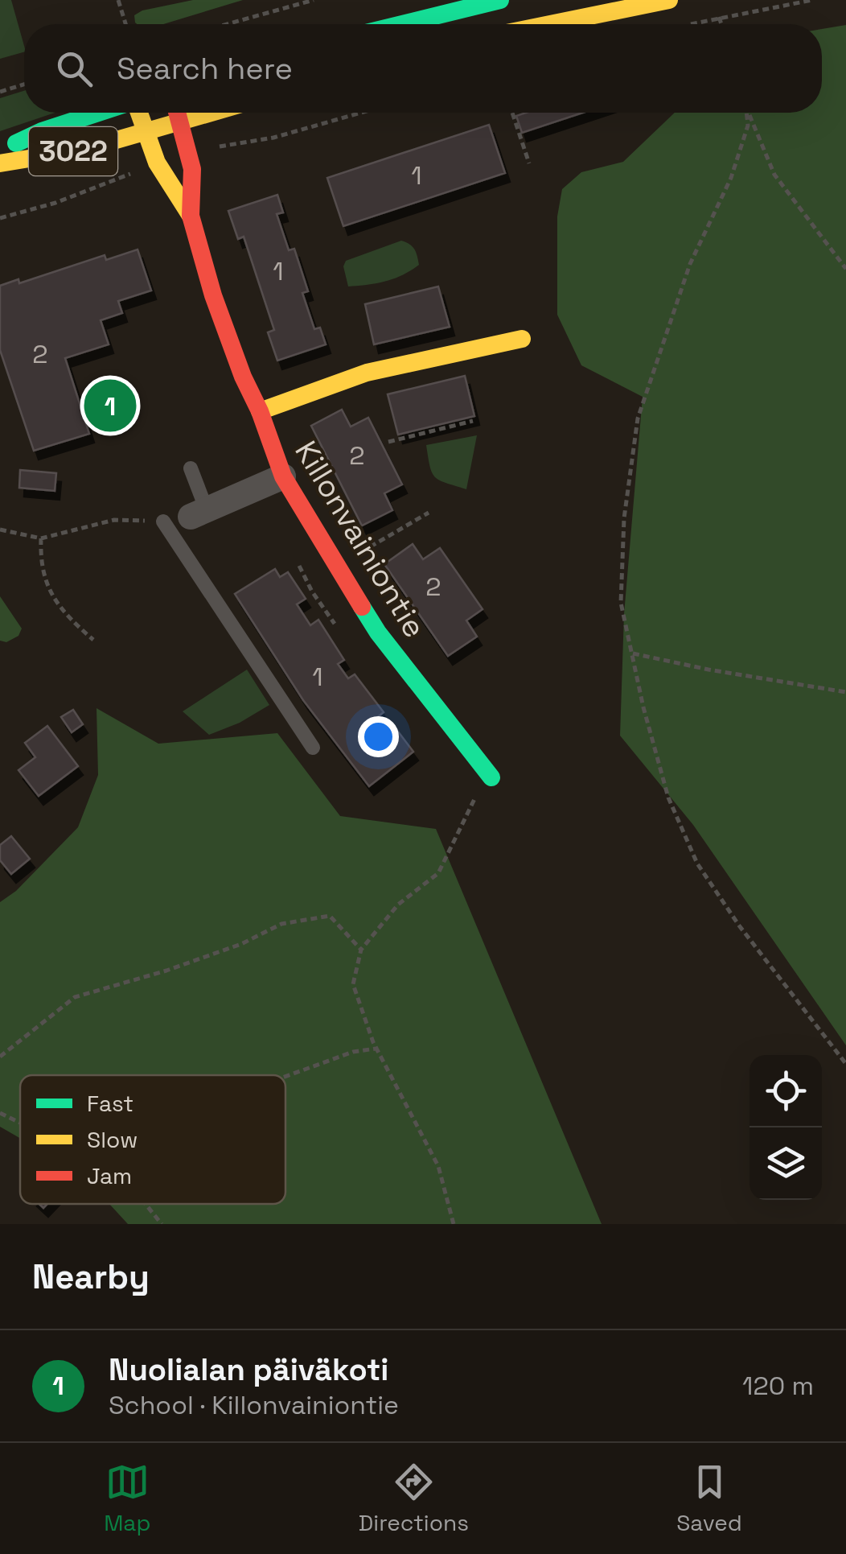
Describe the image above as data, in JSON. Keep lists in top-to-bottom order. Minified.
{"streets":{"street":["3022","Killonvainiontie"]},"crossings":[["3022","Killonvainiontie"]],"house_numbers":["1","1","2","2","2","1"],"legend":["Fast","Slow","Jam"],"page":{"search":"Search here","pins":"1","heading":"Nearby","list":[{"mark":"1","name":"Nuolialan päiväkoti","note":"School · Killonvainiontie","value":"120 m"}],"nav":["Map","Directions","Saved"]}}
